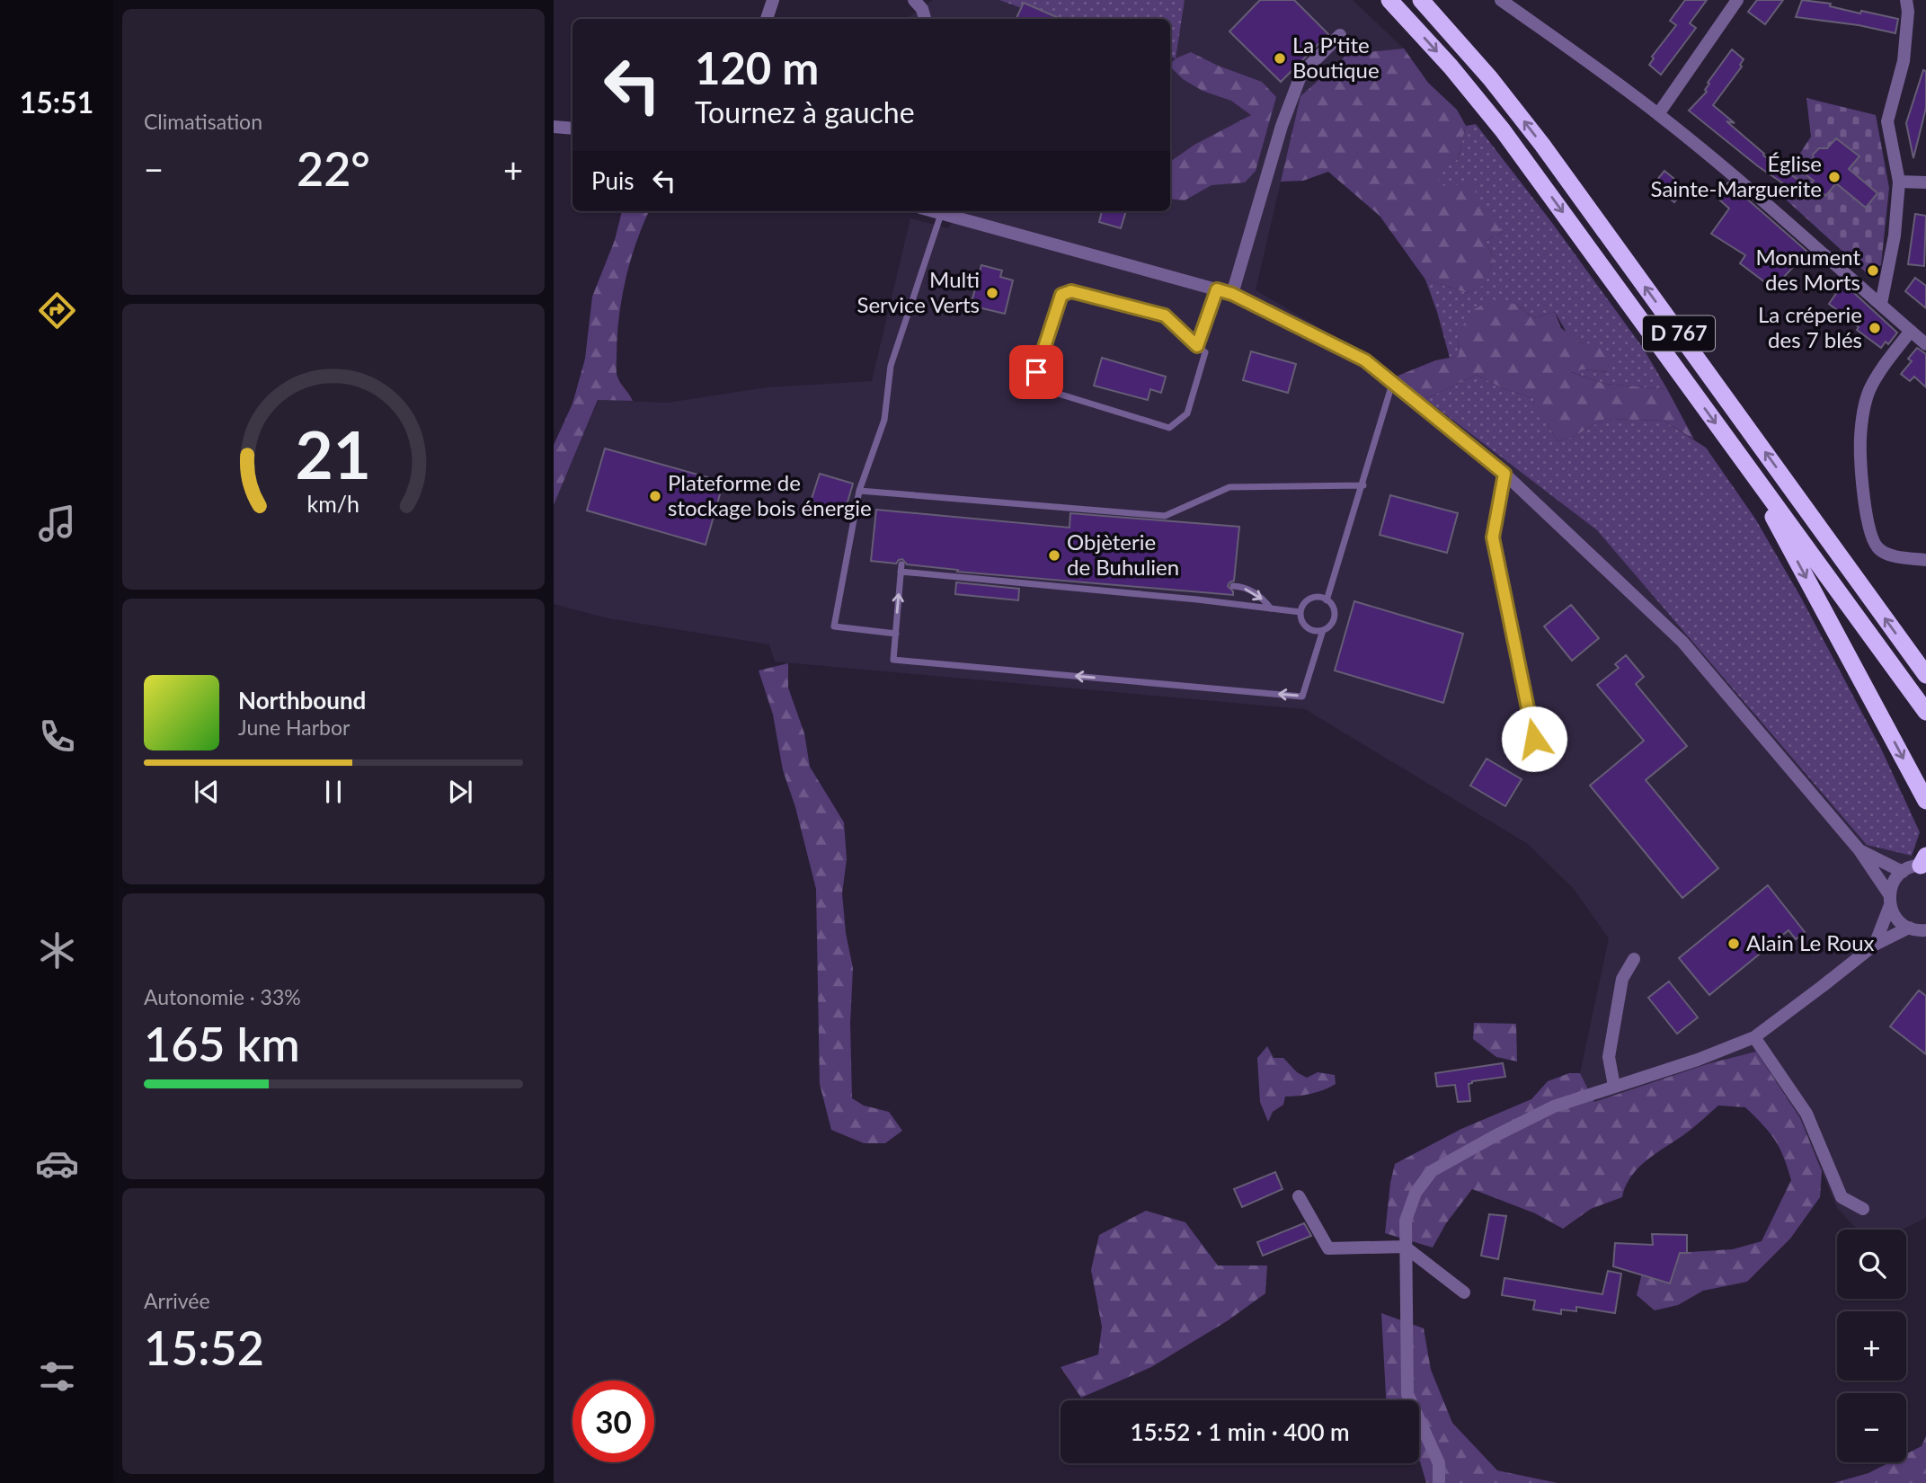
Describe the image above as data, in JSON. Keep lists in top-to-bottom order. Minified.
{"streets":{"highway":["D 767"]},"places":["La P'tite Boutique","Église Sainte-Marguerite","Monument des Morts","Multi Service Verts","La créperie des 7 blés","Plateforme de stockage bois énergie","Objèterie de Buhulien","Alain Le Roux"],"page":{"tabs":"15:51","tile":["Climatisation",["Autonomie · 33%","165 km"],["Arrivée","15:52"]],"turn":["120 m","Tournez à gauche"],"heat":["−","22°","+"],"then":"Puis","song":["Northbound","June Harbor"],"map_buttons":["+","−"],"limit":"30","trip":"15:52 · 1 min · 400 m","gauge":["21","km/h"]}}
